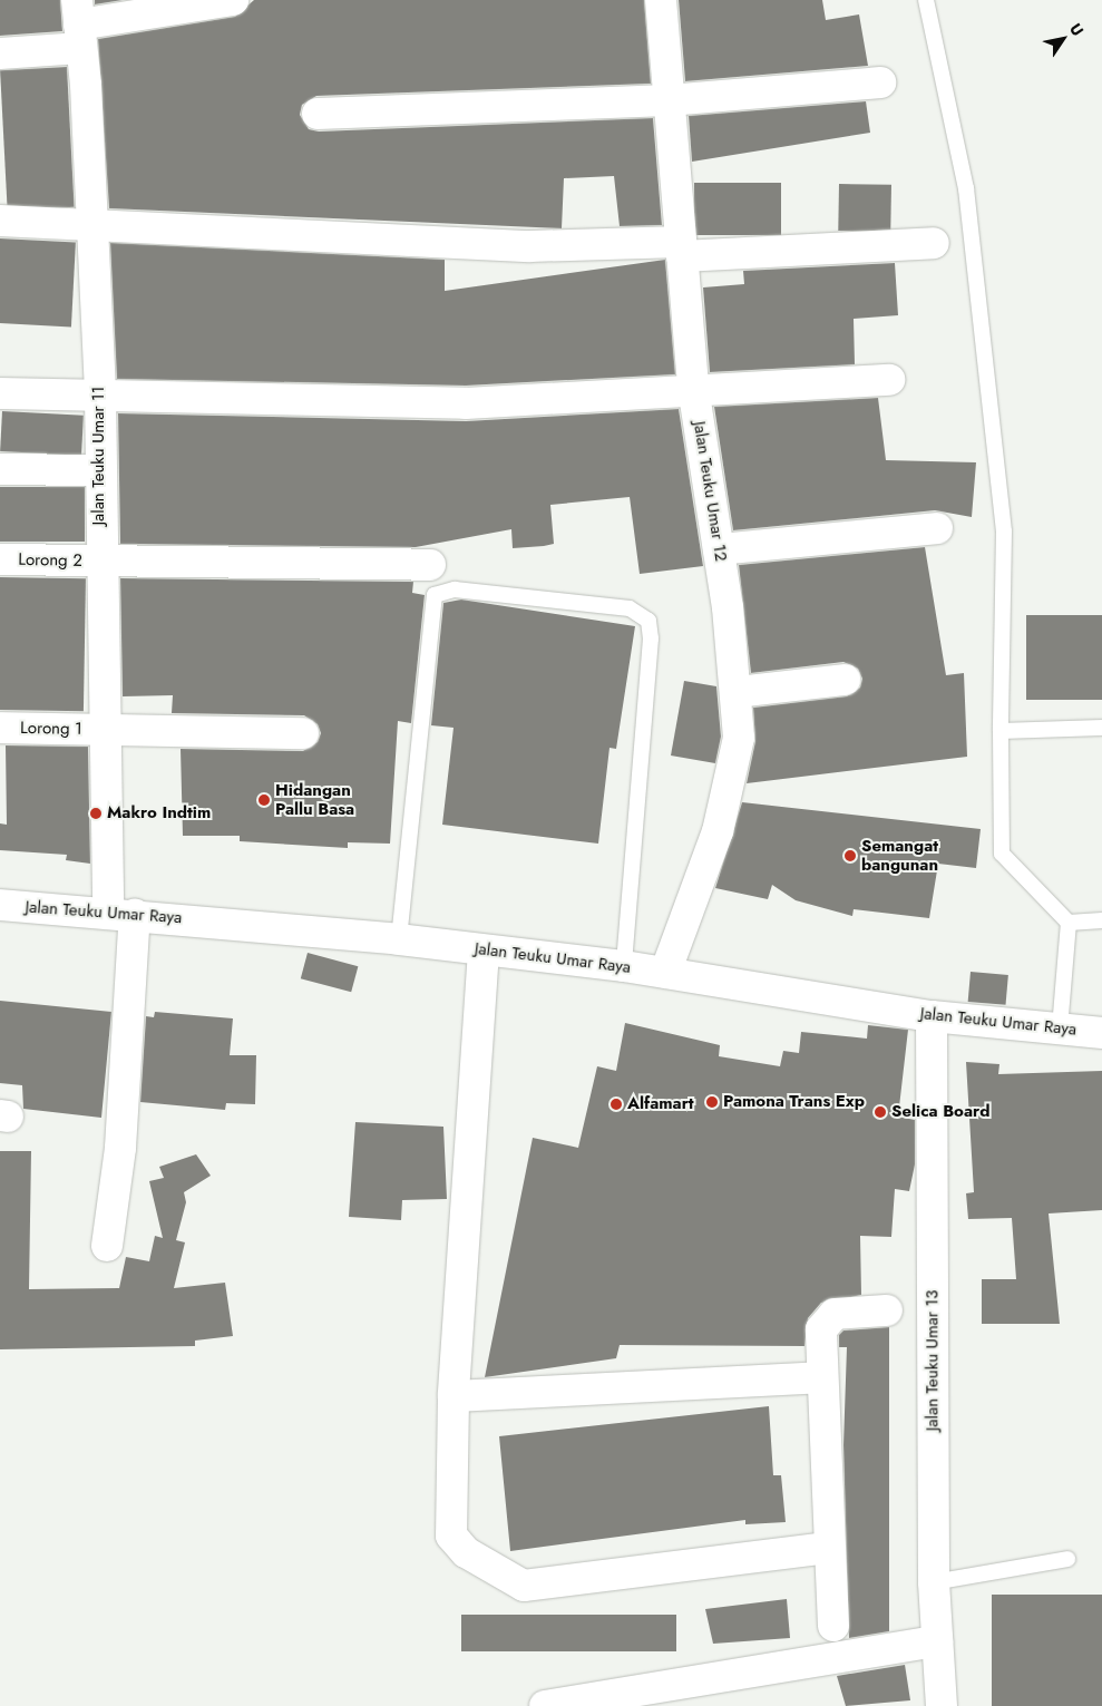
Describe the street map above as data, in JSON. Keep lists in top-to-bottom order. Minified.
{"streets":{"street":["Jalan Teuku Umar 11","Jalan Teuku Umar 12","Lorong 2","Lorong 1","Jalan Teuku Umar Raya","Jalan Teuku Umar 13"]},"crossings":[["Jalan Teuku Umar 11","Lorong 2"],["Jalan Teuku Umar 11","Lorong 1"],["Jalan Teuku Umar 11","Jalan Teuku Umar Raya"],["Jalan Teuku Umar 12","Jalan Teuku Umar Raya"],["Jalan Teuku Umar Raya","Jalan Teuku Umar 13"]],"places":["Hidangan Pallu Basa","Makro Indtim","Semangat bangunan","Pamona Trans Exp","Alfamart","Selica Board"],"north":"top right"}
